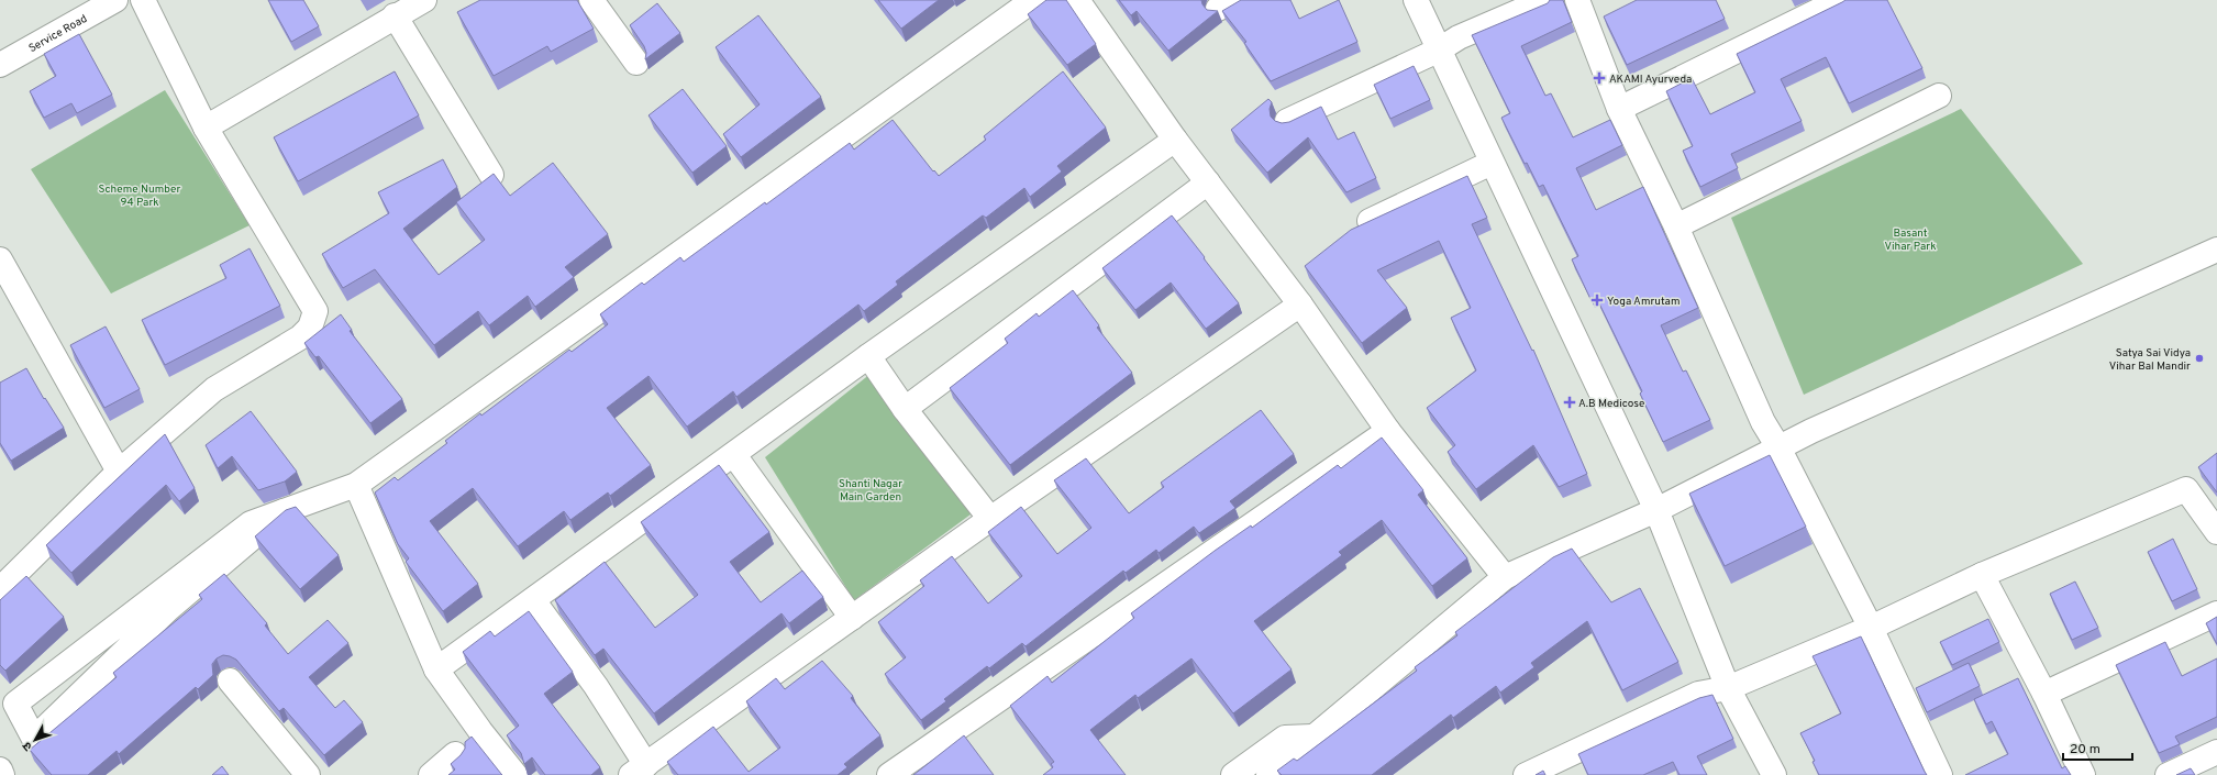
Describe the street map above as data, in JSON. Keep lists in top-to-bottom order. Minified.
{"streets":{"street":["Service Road"]},"parks":["Scheme Number 94 Park","Basant Vihar Park","Shanti Nagar Main Garden"],"places":{"health":["AKAMI Ayurveda","Yoga Amrutam","A.B Medicose"],"other":["Satya Sai Vidya Vihar Bal Mandir"]},"scale_bar":"20 m","north":"bottom left"}
